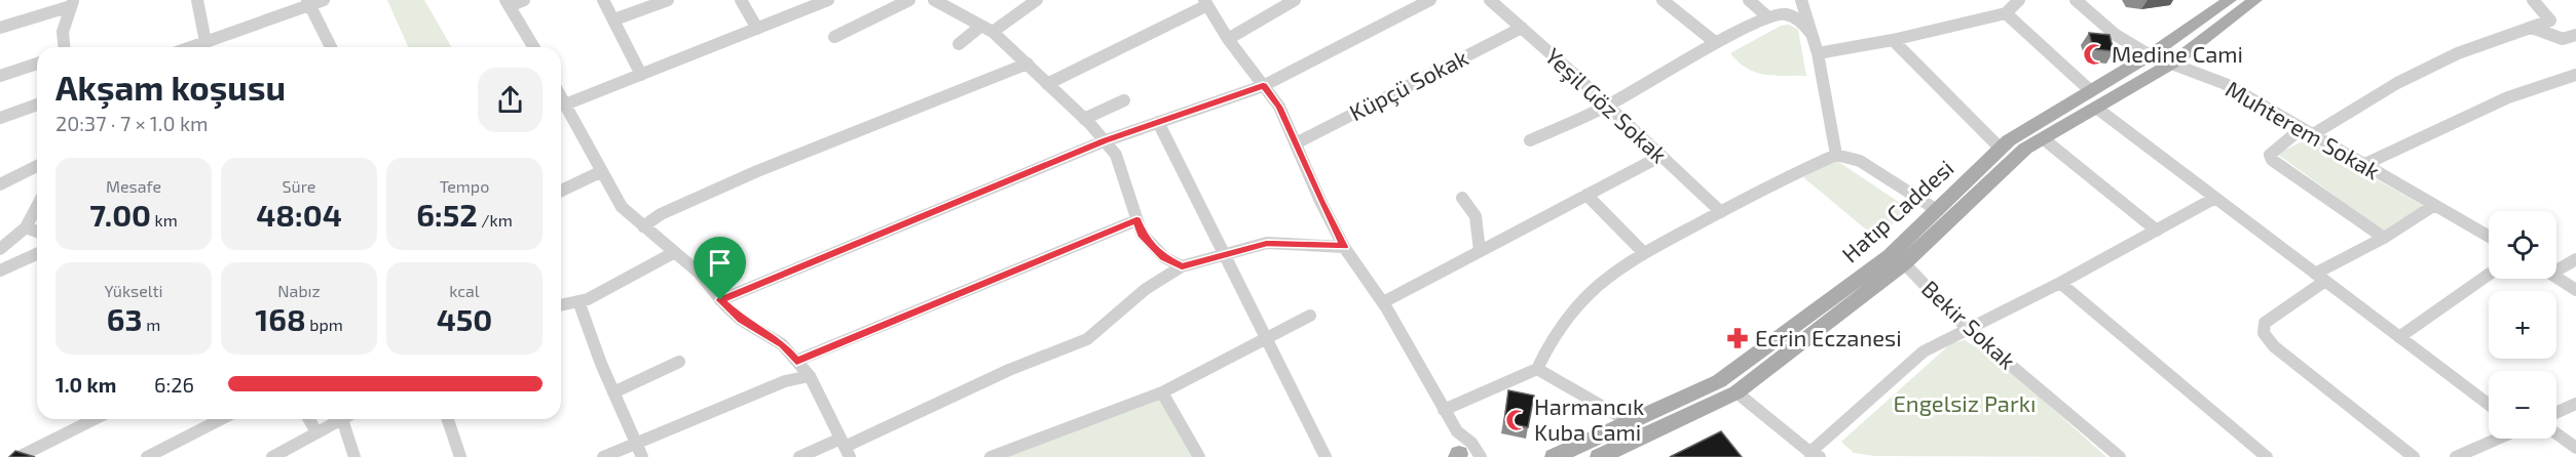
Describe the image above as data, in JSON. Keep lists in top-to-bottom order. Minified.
{"streets":{"main road":["Hatıp Caddesi"],"street":["Küpçü Sokak","Yeşil Göz Sokak","Muhterem Sokak","Bekir Sokak"]},"crossings":[["Küpçü Sokak","Yeşil Göz Sokak"],["Muhterem Sokak","Hatıp Caddesi"],["Hatıp Caddesi","Bekir Sokak"]],"parks":["Engelsiz Parkı"],"places":{"mosque":["Medine Cami","Harmancık Kuba Cami"],"pharmacy":["Ecrin Eczanesi"]},"page":{"heading":["Akşam koşusu","20:37 · 7 × 1.0 km"],"stats":[["Mesafe","7.00 km"],["Süre","48:04"],["Tempo","6:52 /km"],["Yükselti","63 m"],["Nabız","168 bpm"],["kcal","450"]],"map_buttons":["+","−"],"list":[{"name":"1.0 km","note":"6:26"}]}}
